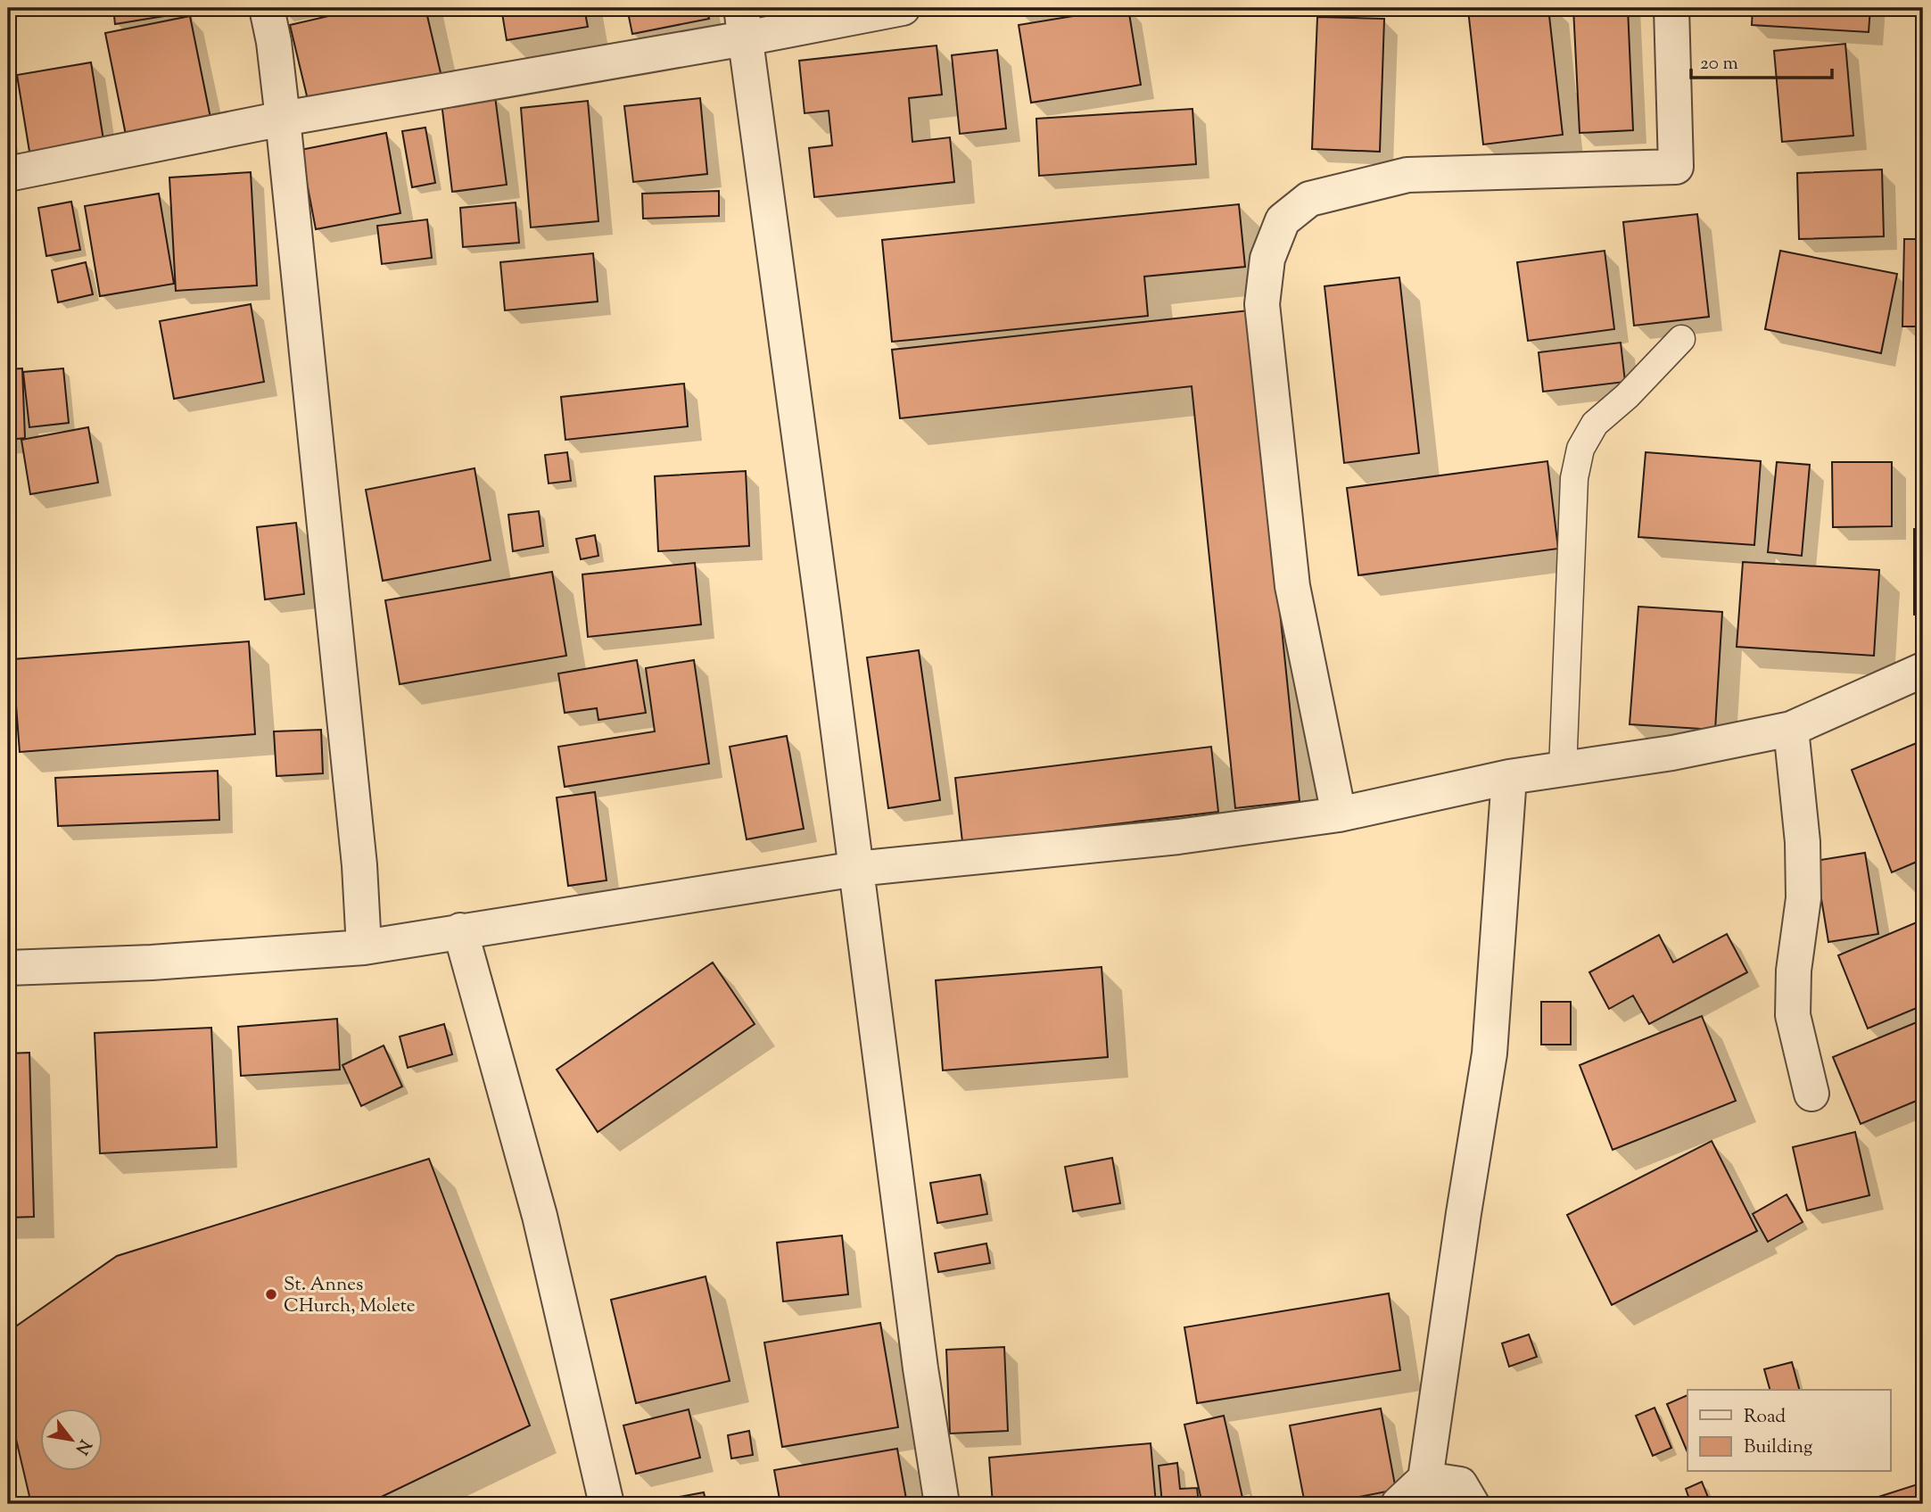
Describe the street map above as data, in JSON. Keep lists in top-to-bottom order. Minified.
{"places":["St. Annes CHurch, Molete"],"legend":["Road","Building"],"scale_bar":"20 m","north":"bottom right"}
